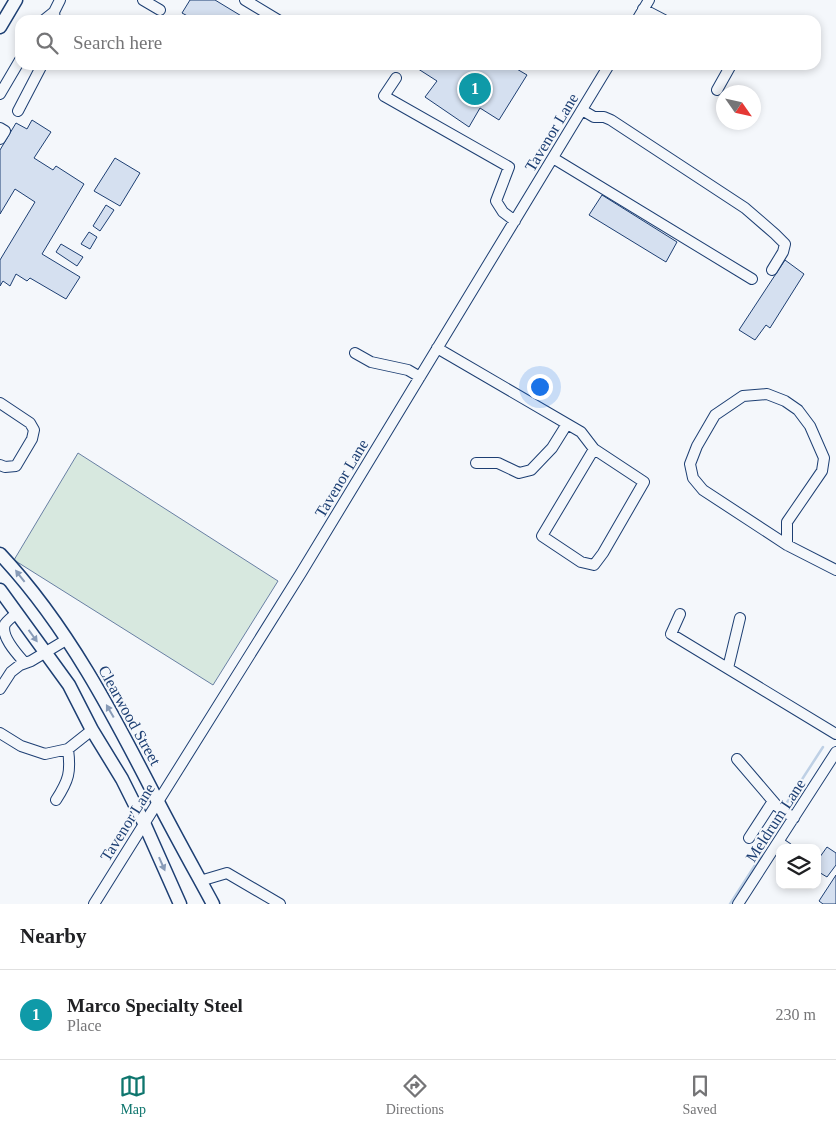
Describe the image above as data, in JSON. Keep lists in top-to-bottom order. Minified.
{"streets":{"main road":["Clearwood Street"],"street":["Tavenor Lane","Meldrum Lane"]},"crossings":[["Tavenor Lane","Clearwood Street"]],"north":"bottom right","page":{"search":"Search here","pins":"1","heading":"Nearby","list":[{"mark":"1","name":"Marco Specialty Steel","note":"Place","value":"230 m"}],"nav":["Map","Directions","Saved"]}}
